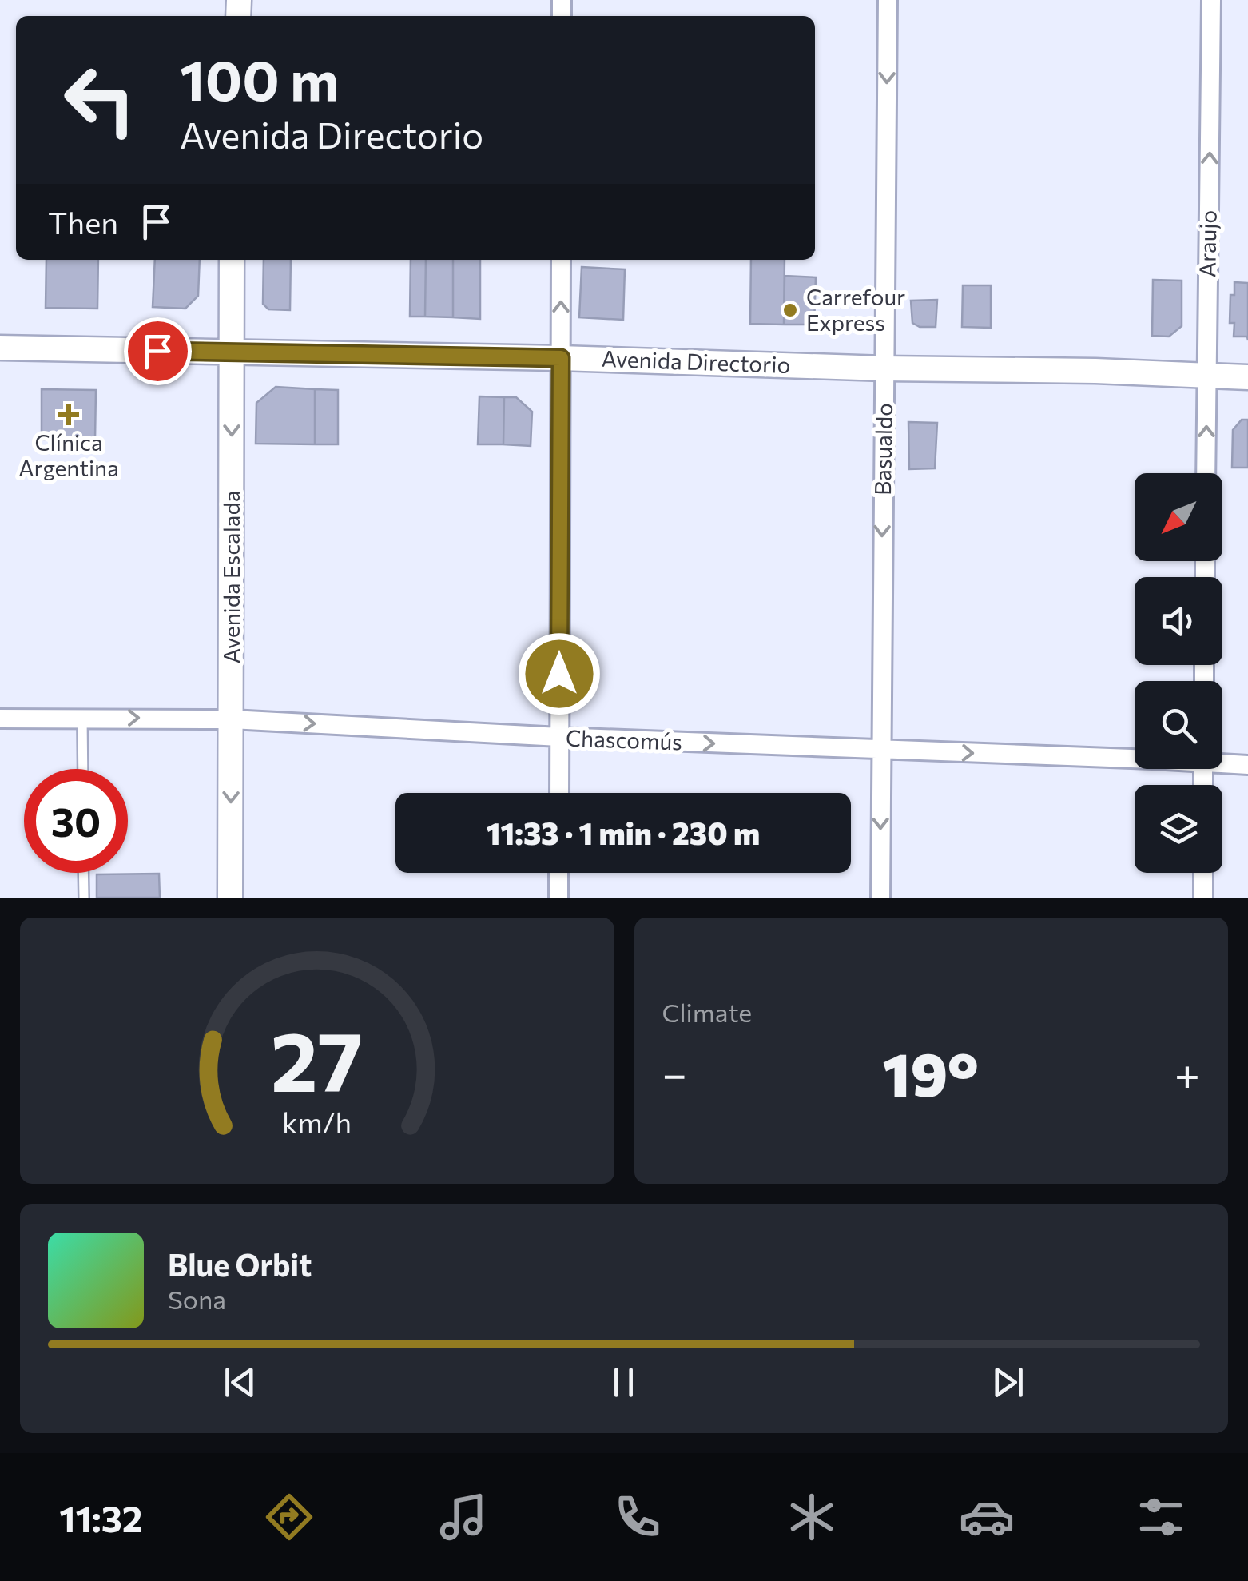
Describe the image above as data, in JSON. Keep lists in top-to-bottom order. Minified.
{"streets":{"main road":["Avenida Directorio","Avenida Escalada"],"street":["Araujo","Basualdo","Chascomús"]},"crossings":[["Araujo","Avenida Directorio"],["Avenida Directorio","Basualdo"],["Avenida Directorio","Avenida Escalada"],["Basualdo","Chascomús"],["Avenida Escalada","Chascomús"]],"one_way":["Araujo","Basualdo","Avenida Escalada","Chascomús"],"places":{"other":["Carrefour Express"],"health":["Clínica Argentina"]},"north":"bottom left","page":{"turn":["100 m","Avenida Directorio"],"then":"Then","limit":"30","trip":"11:33 · 1 min · 230 m","tile":"Climate","heat":["−","19°","+"],"song":["Blue Orbit","Sona"],"tabs":"11:32","gauge":["27","km/h"]}}
